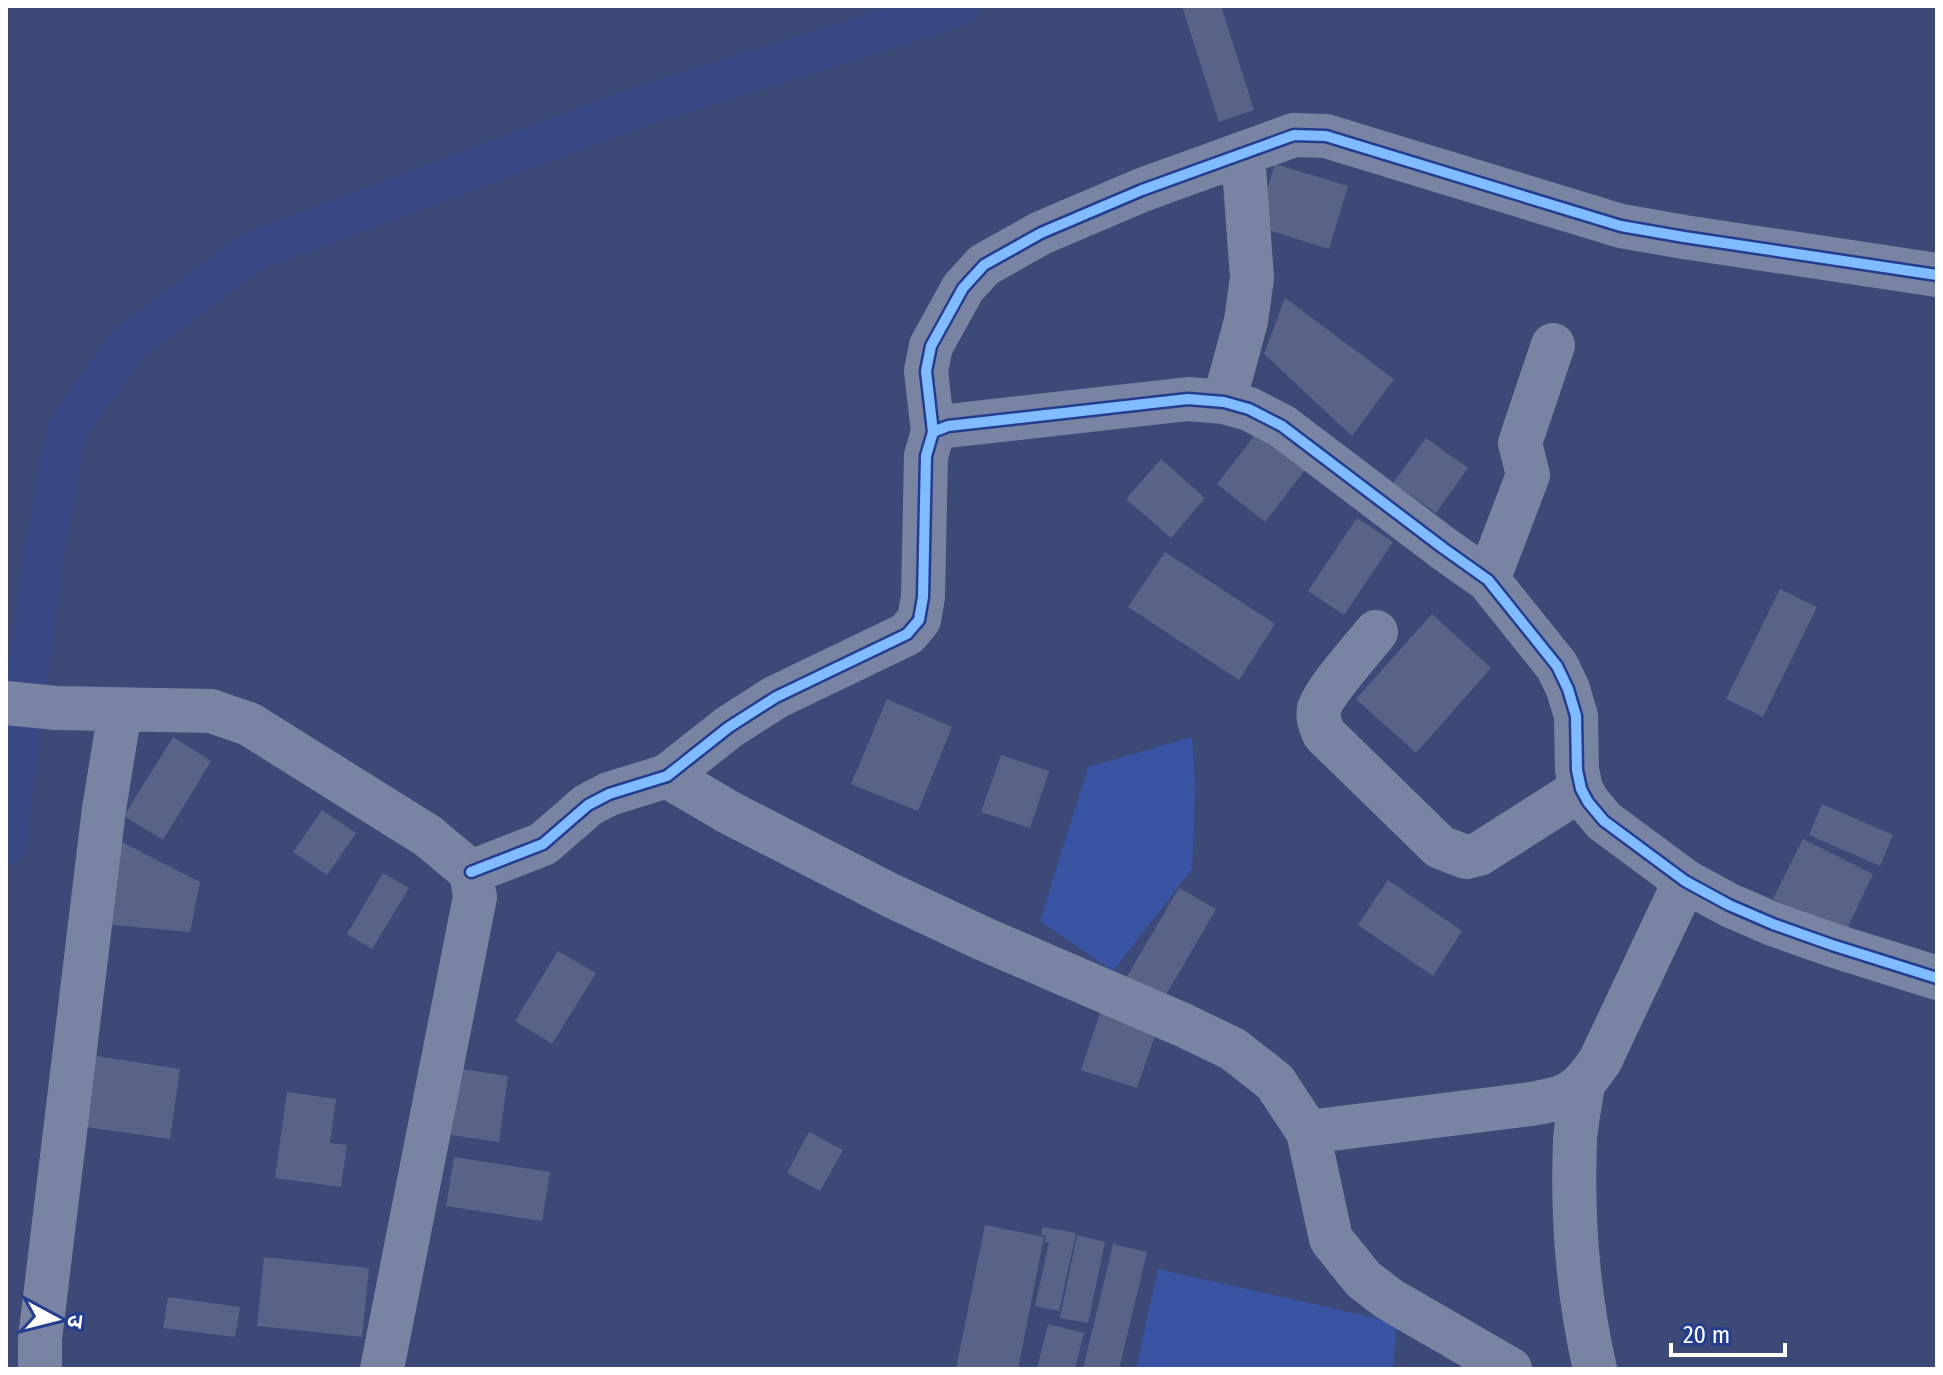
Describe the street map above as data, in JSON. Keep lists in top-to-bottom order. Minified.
{"scale_bar":"20 m","north":"right"}
